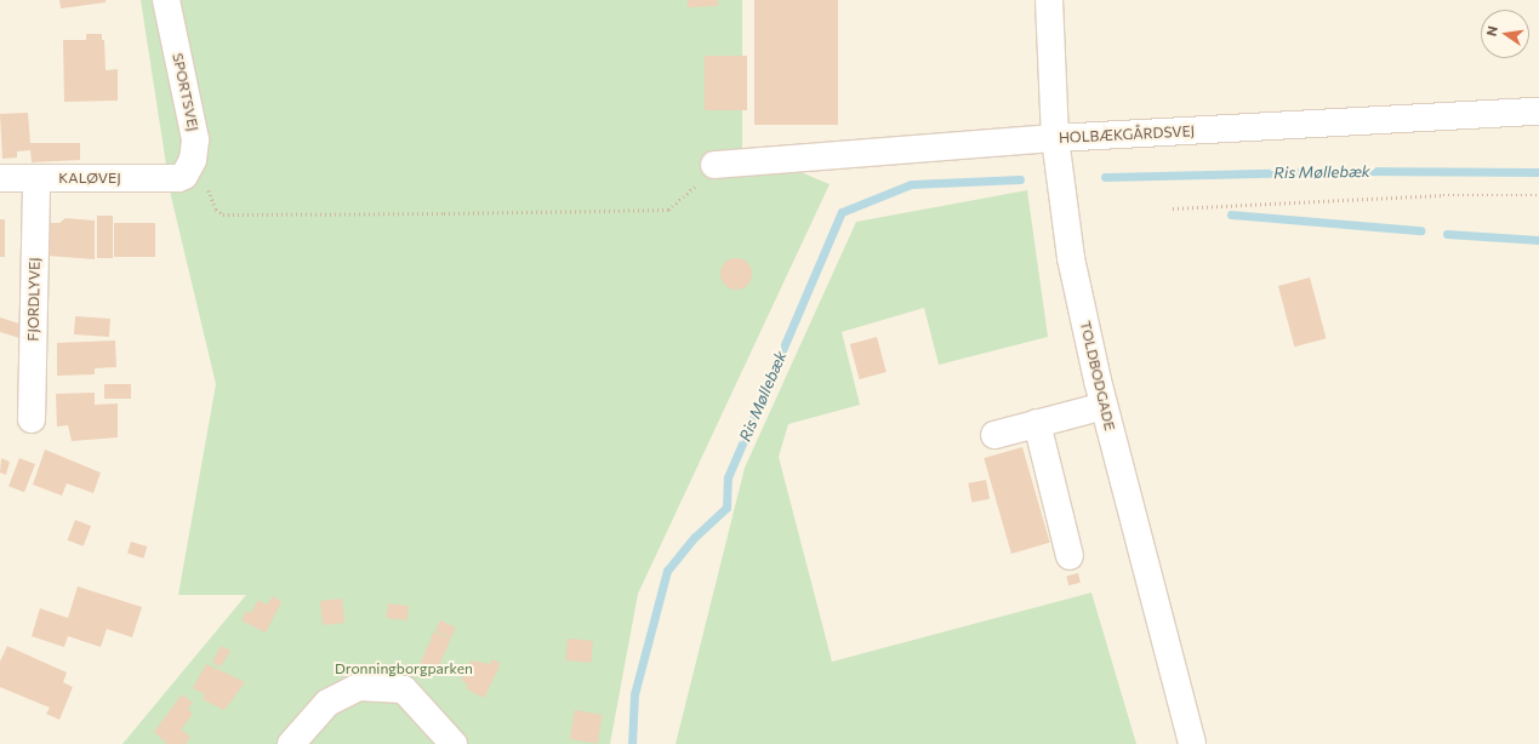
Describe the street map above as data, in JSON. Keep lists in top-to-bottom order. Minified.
{"streets":{"street":["SPORTSVEJ","HOLBÆKGÅRDSVEJ","KALØVEJ","FJORDLYVEJ","TOLDBODGADE"]},"crossings":[["SPORTSVEJ","KALØVEJ"],["HOLBÆKGÅRDSVEJ","TOLDBODGADE"],["KALØVEJ","FJORDLYVEJ"]],"water":["Ris Møllebæk"],"parks":["Dronningborgparken"],"north":"left"}
